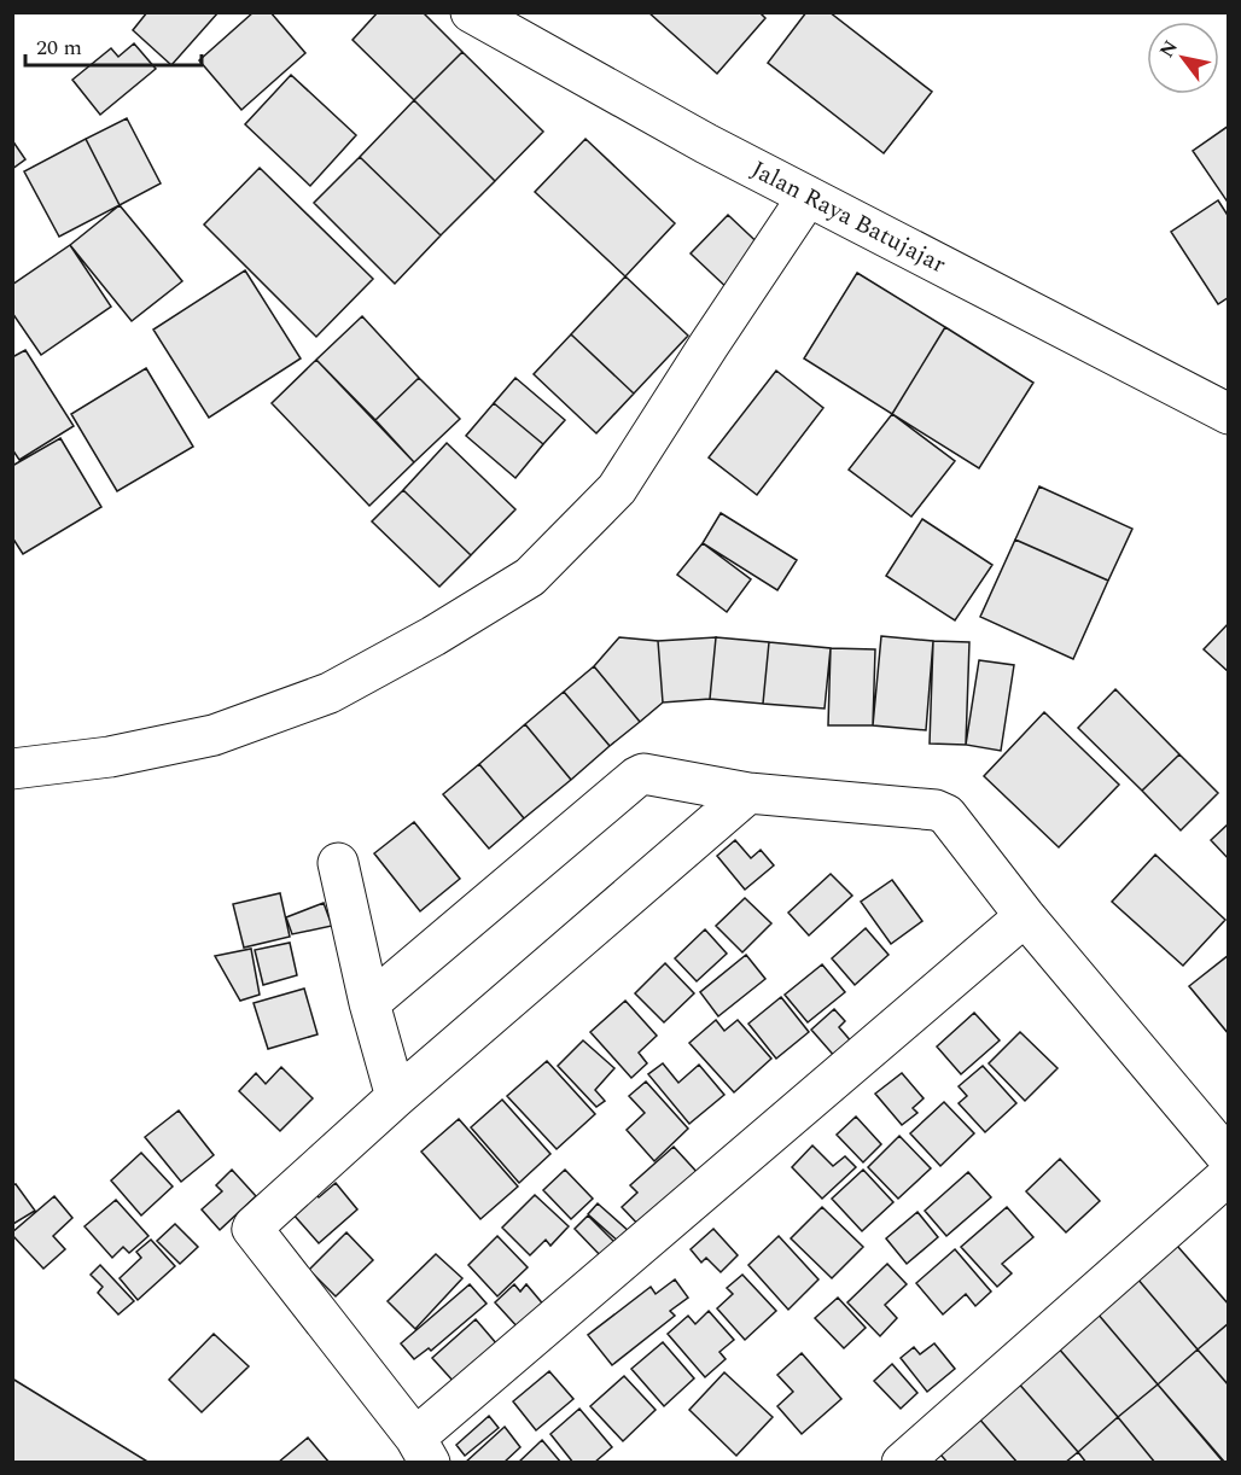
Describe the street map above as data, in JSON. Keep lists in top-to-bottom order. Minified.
{"streets":{"main road":["Jalan Raya Batujajar"]},"scale_bar":"20 m","north":"top left"}
